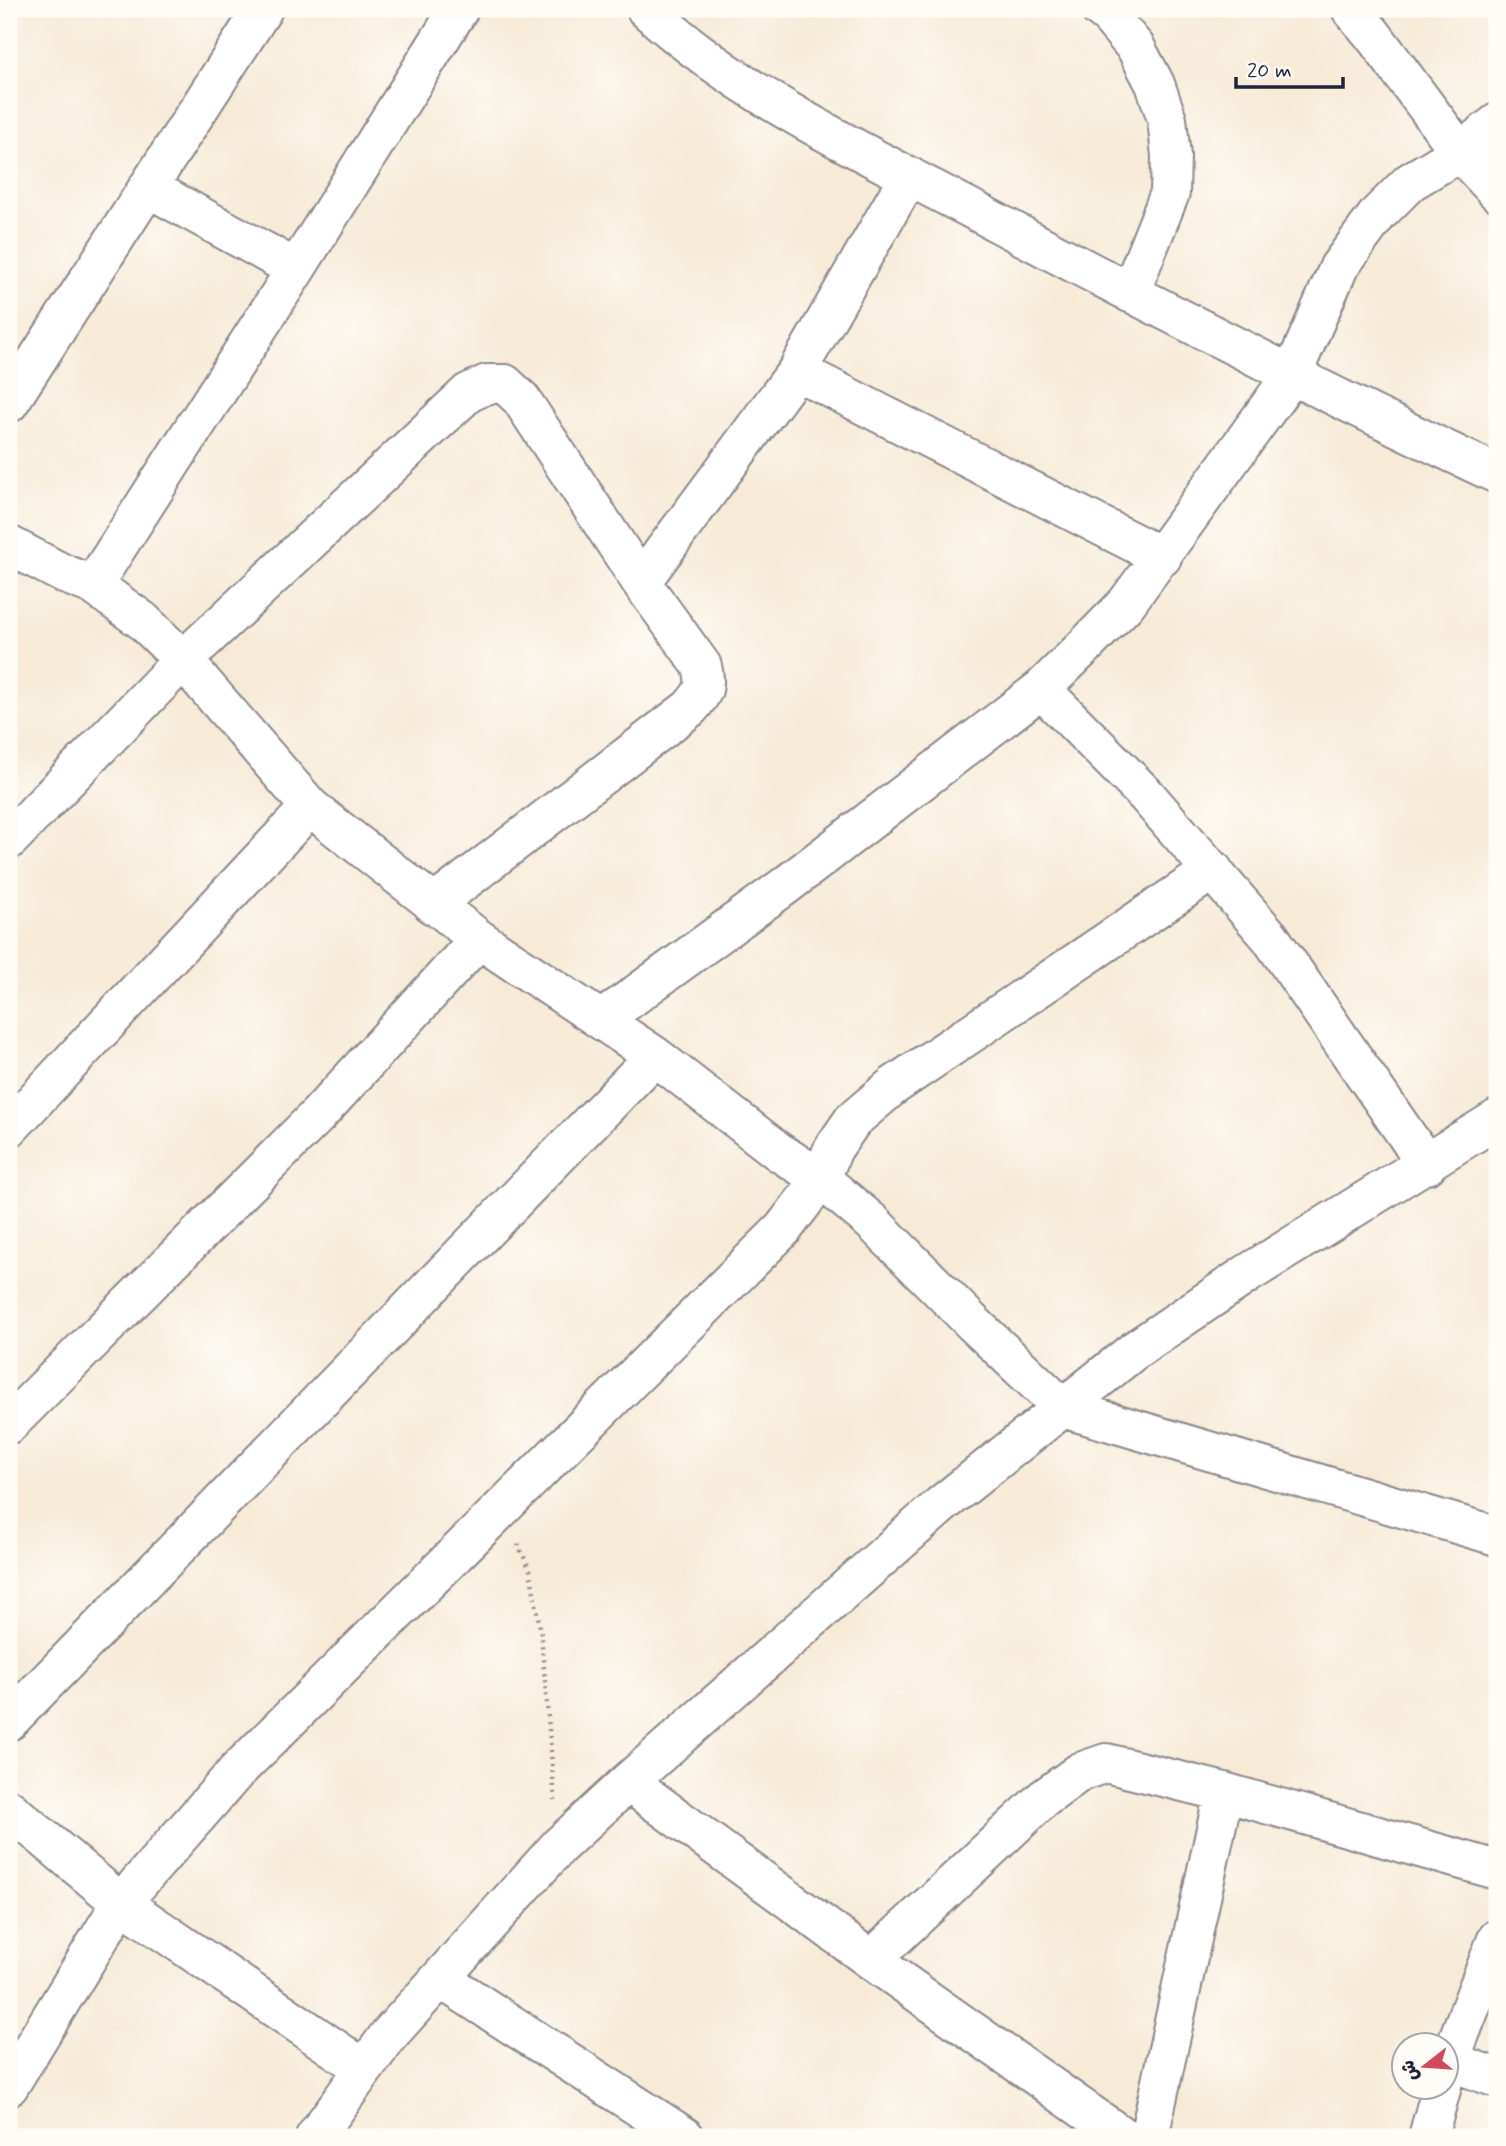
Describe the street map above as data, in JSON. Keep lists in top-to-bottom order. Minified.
{"scale_bar":"20 m","north":"left"}
